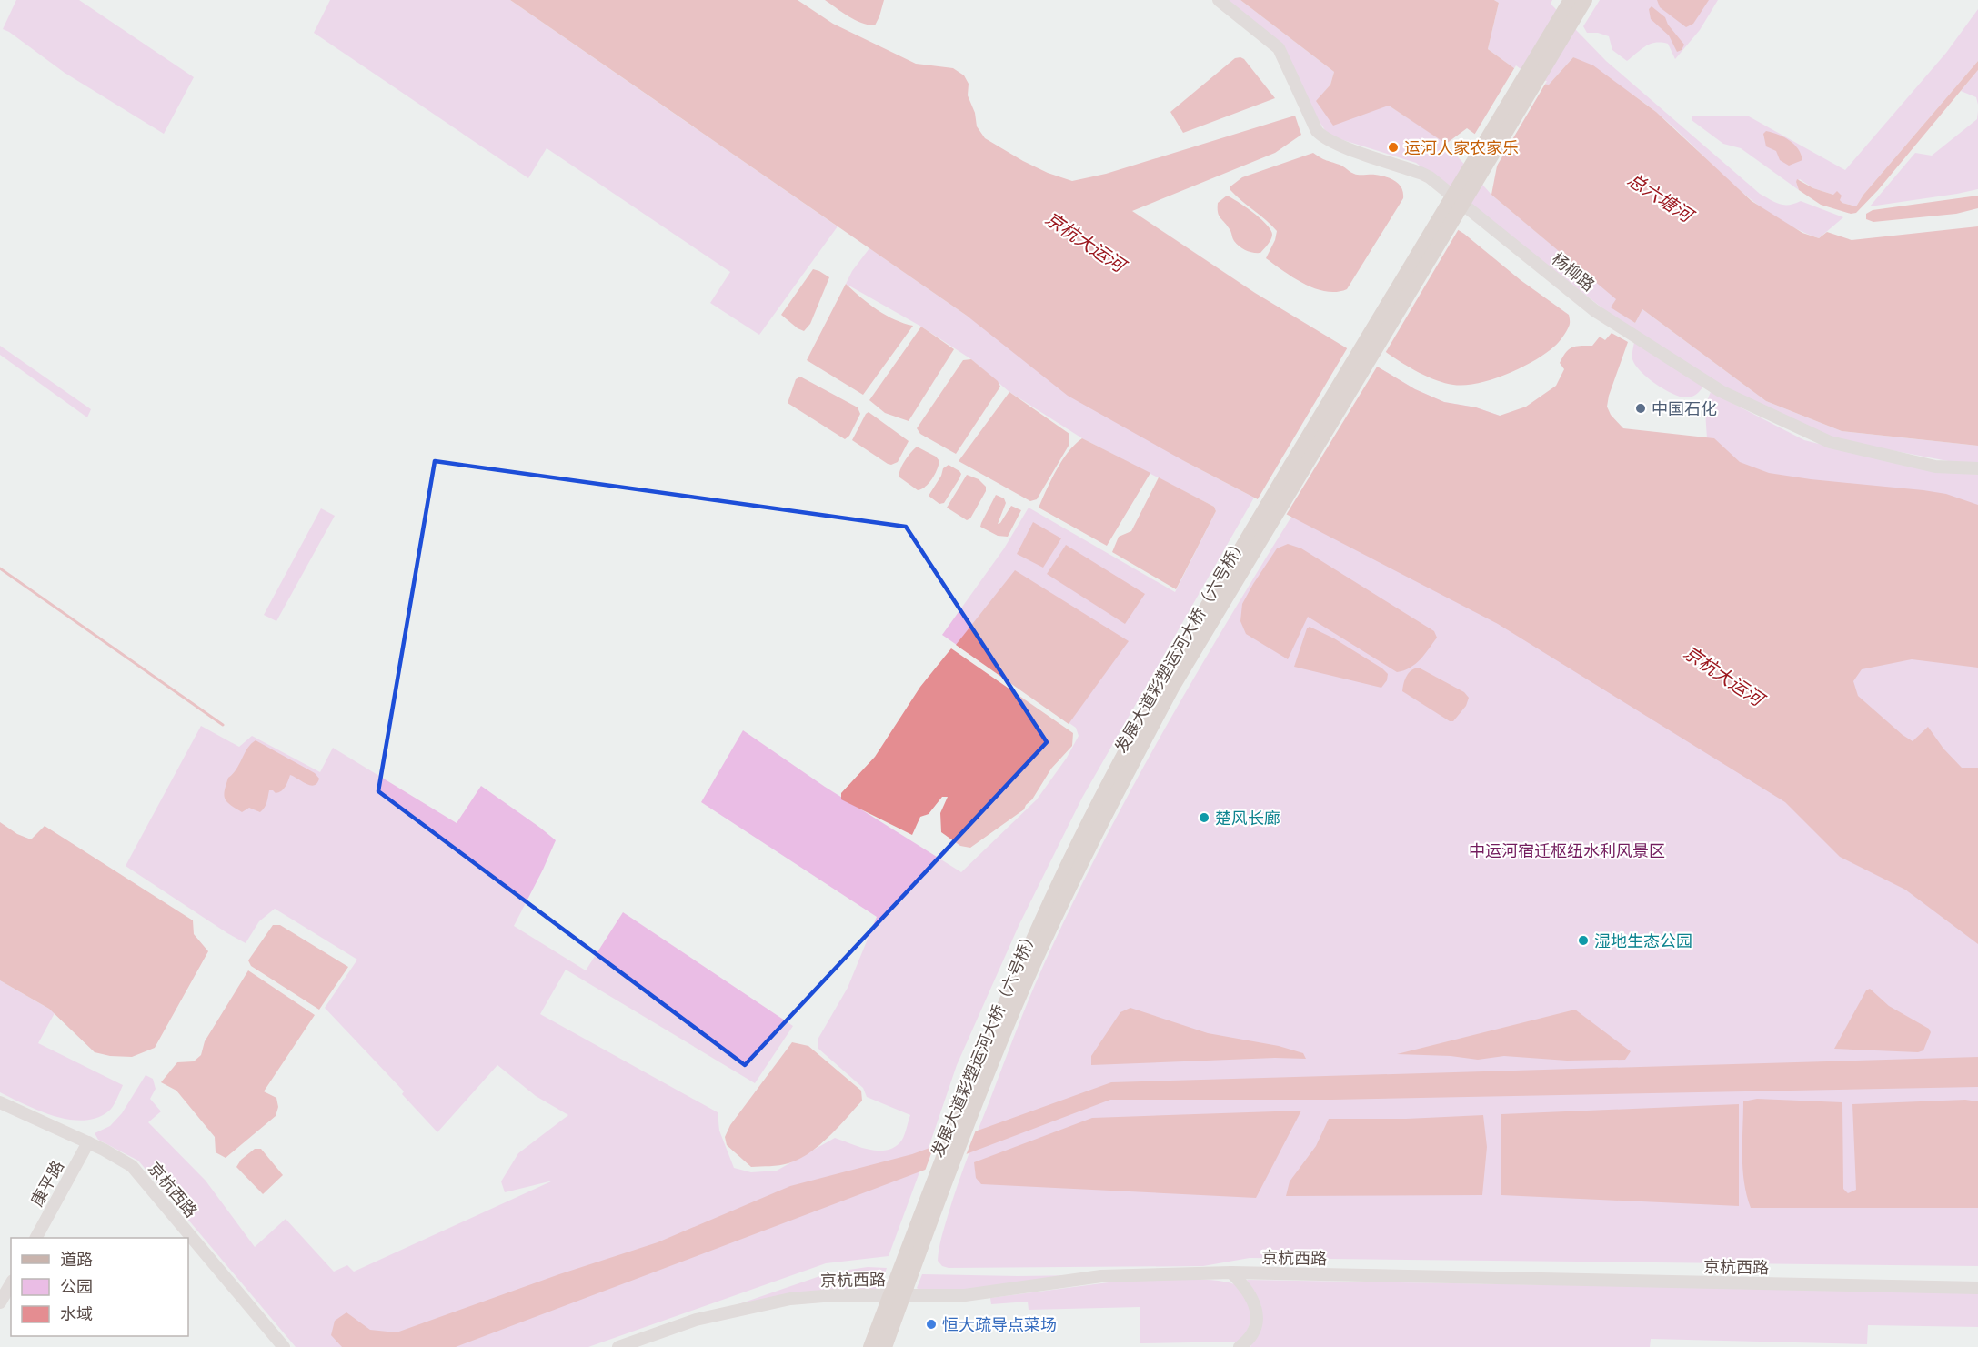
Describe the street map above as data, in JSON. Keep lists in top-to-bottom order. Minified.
{"streets":{"main road":["发展大道彩塑运河大桥（六号桥）"],"street":["杨柳路","康平路","京杭西路"]},"crossings":[["康平路","京杭西路"]],"water":["总六塘河","京杭大运河"],"parks":["中运河宿迁枢纽水利风景区"],"places":["运河人家农家乐","中国石化","楚风长廊","湿地生态公园","恒大疏导点菜场"],"legend":["道路","公园","水域"]}
